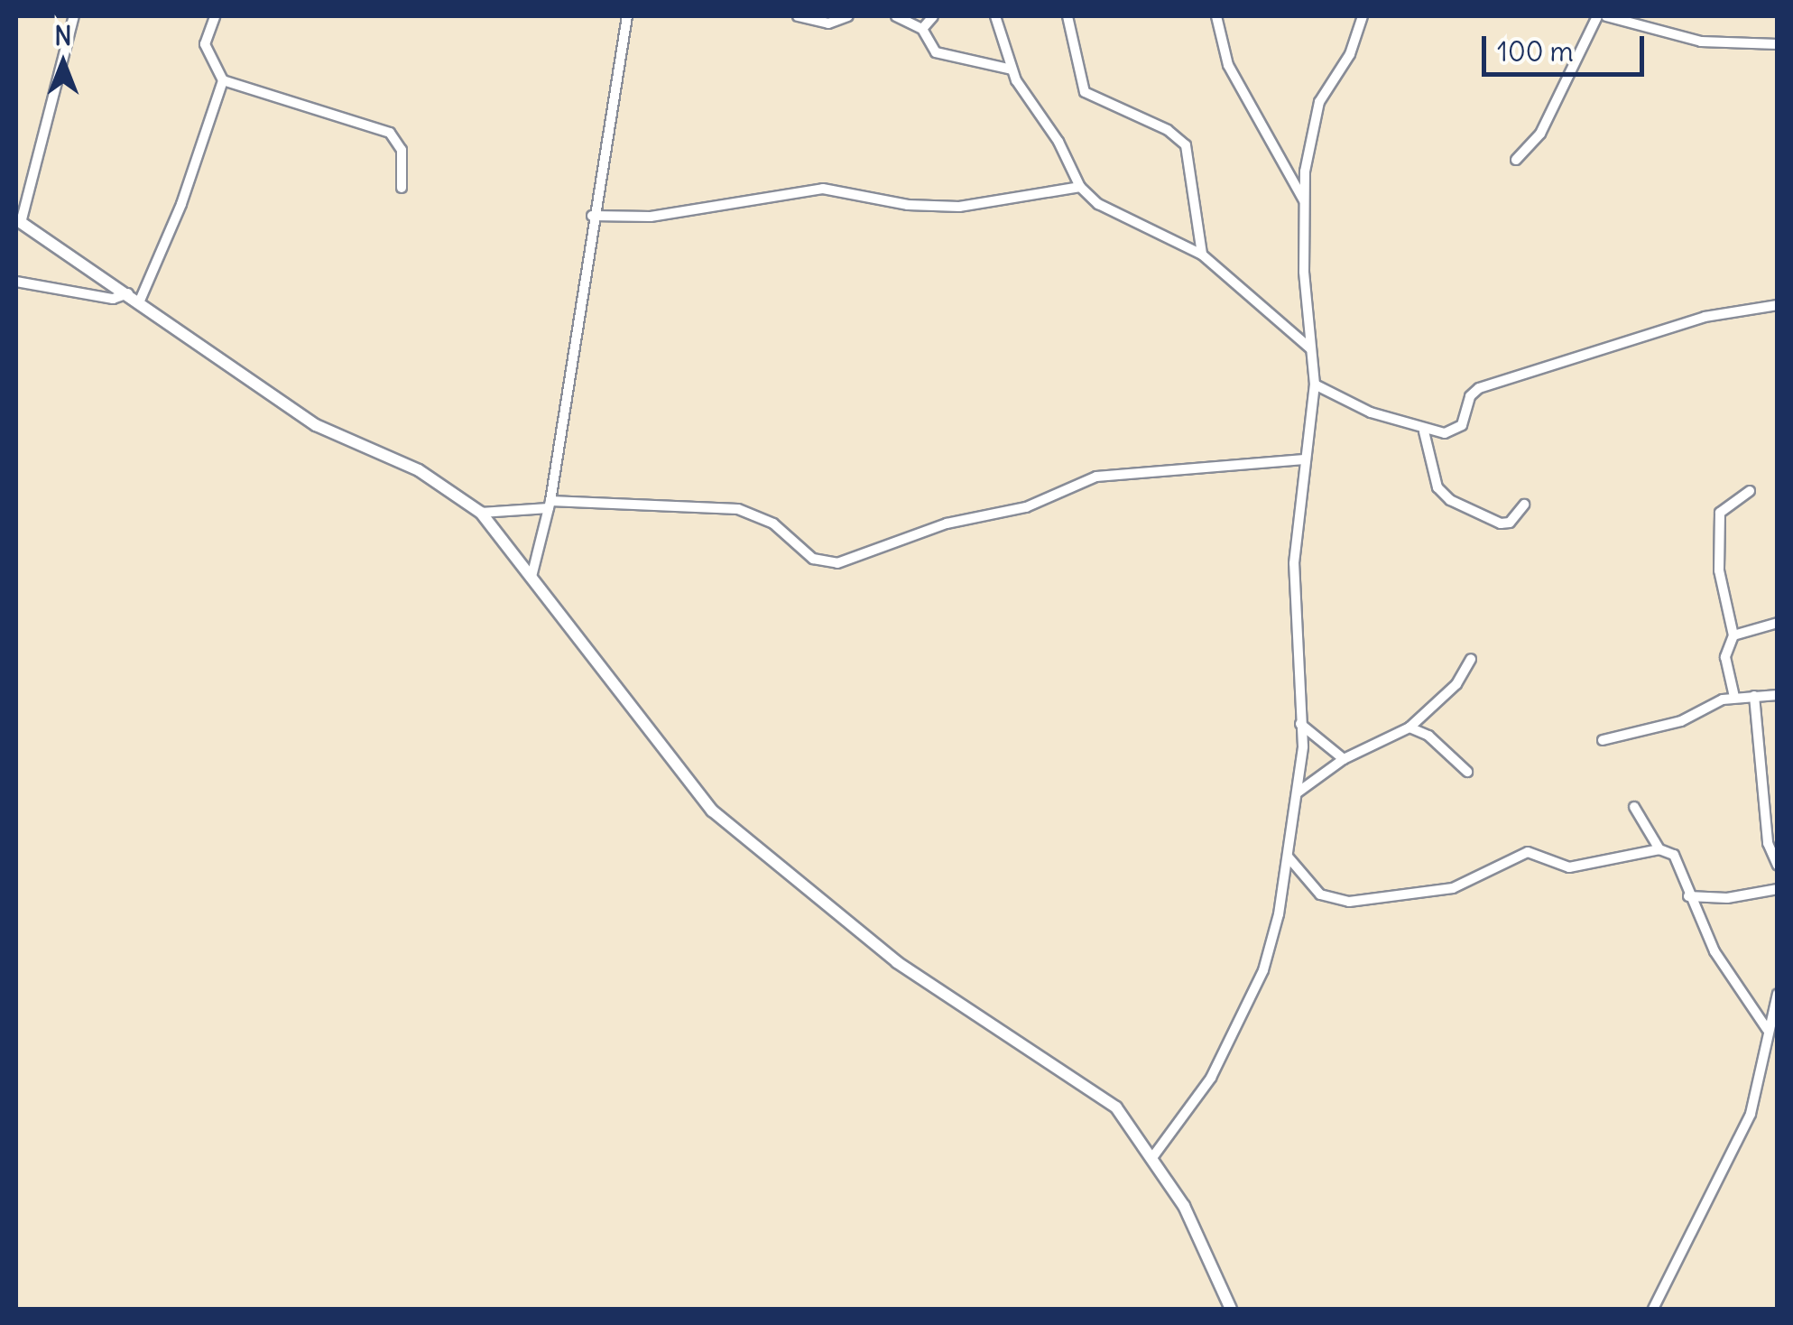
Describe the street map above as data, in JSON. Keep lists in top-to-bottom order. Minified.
{"scale_bar":"100 m","north":"top"}
